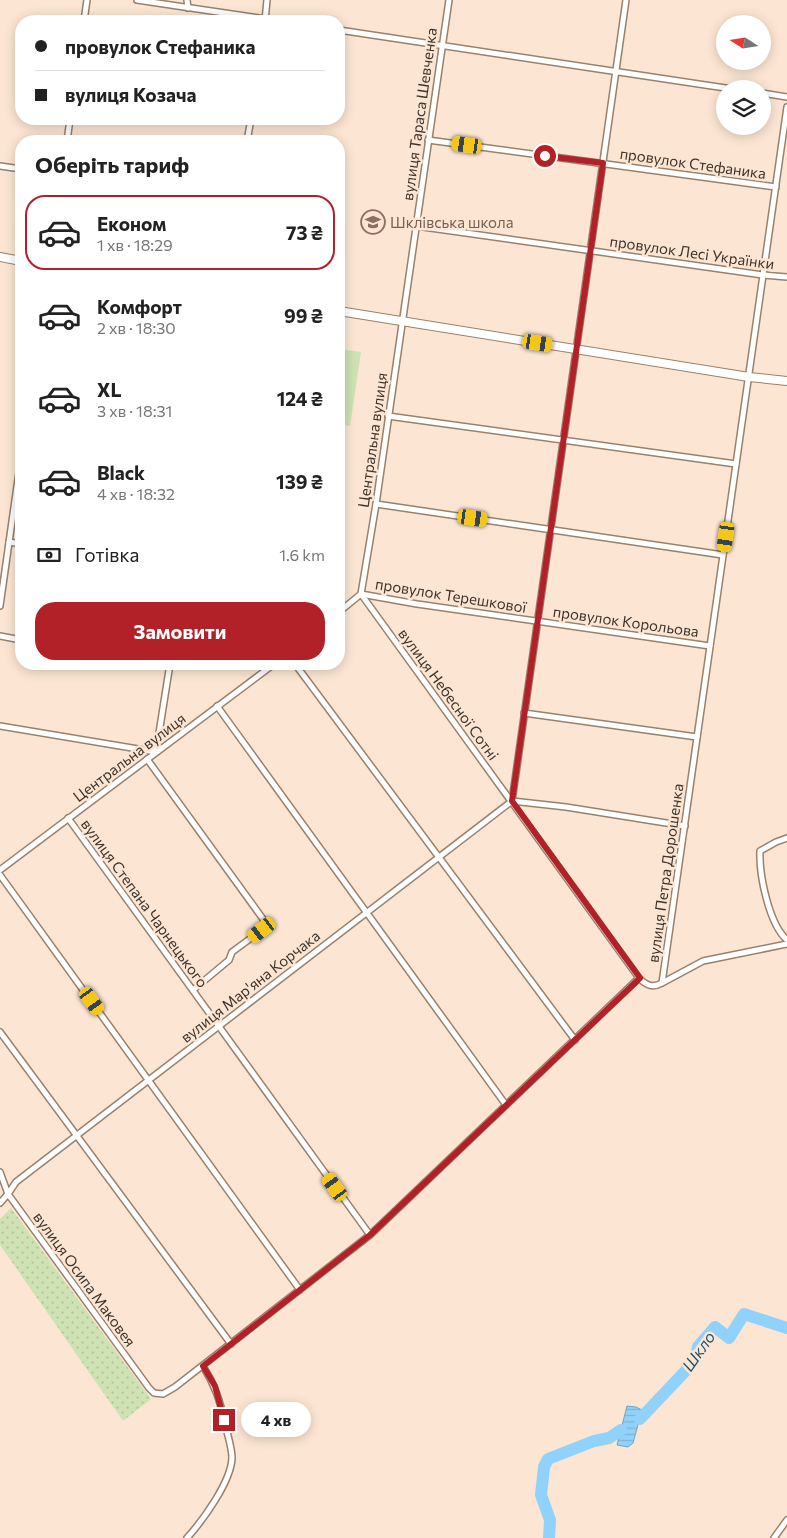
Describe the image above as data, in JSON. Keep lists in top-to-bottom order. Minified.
{"streets":{"street":["вулиця Тараса Шевченка","провулок Стефаника","провулок Лесі Українки","Центральна вулиця","провулок Терешкової","провулок Корольова","вулиця Небесної Сотні","вулиця Петра Дорошенка","вулиця Степана Чарнецького","вулиця Мар'яна Корчака","вулиця Осипа Маковея"]},"crossings":[["вулиця Тараса Шевченка","провулок Стефаника"],["вулиця Тараса Шевченка","провулок Лесі Українки"],["вулиця Тараса Шевченка","Центральна вулиця"],["провулок Стефаника","вулиця Петра Дорошенка"],["провулок Лесі Українки","вулиця Петра Дорошенка"],["Центральна вулиця","провулок Терешкової"],["Центральна вулиця","вулиця Небесної Сотні"],["Центральна вулиця","вулиця Степана Чарнецького"],["провулок Терешкової","провулок Корольова"],["провулок Терешкової","вулиця Небесної Сотні"],["провулок Корольова","вулиця Петра Дорошенка"],["вулиця Небесної Сотні","вулиця Петра Дорошенка"],["вулиця Небесної Сотні","вулиця Мар'яна Корчака"],["вулиця Петра Дорошенка","вулиця Степана Чарнецького"],["вулиця Петра Дорошенка","вулиця Осипа Маковея"],["вулиця Степана Чарнецького","вулиця Мар'яна Корчака"],["вулиця Мар'яна Корчака","вулиця Осипа Маковея"]],"water":["Шкло"],"places":{"school or university":["Шклівська школа"]},"north":"left","page":{"banner":["провулок Стефаника","вулиця Козача"],"heading":"Оберіть тариф","list":[{"name":"Економ","note":"1 хв · 18:29","value":"73 ₴"},{"name":"Комфорт","note":"2 хв · 18:30","value":"99 ₴"},{"name":"XL","note":"3 хв · 18:31","value":"124 ₴"},{"name":"Black","note":"4 хв · 18:32","value":"139 ₴"}],"pay":["Готівка","1.6 km"],"buttons":"Замовити","bubble":"4 хв"}}
